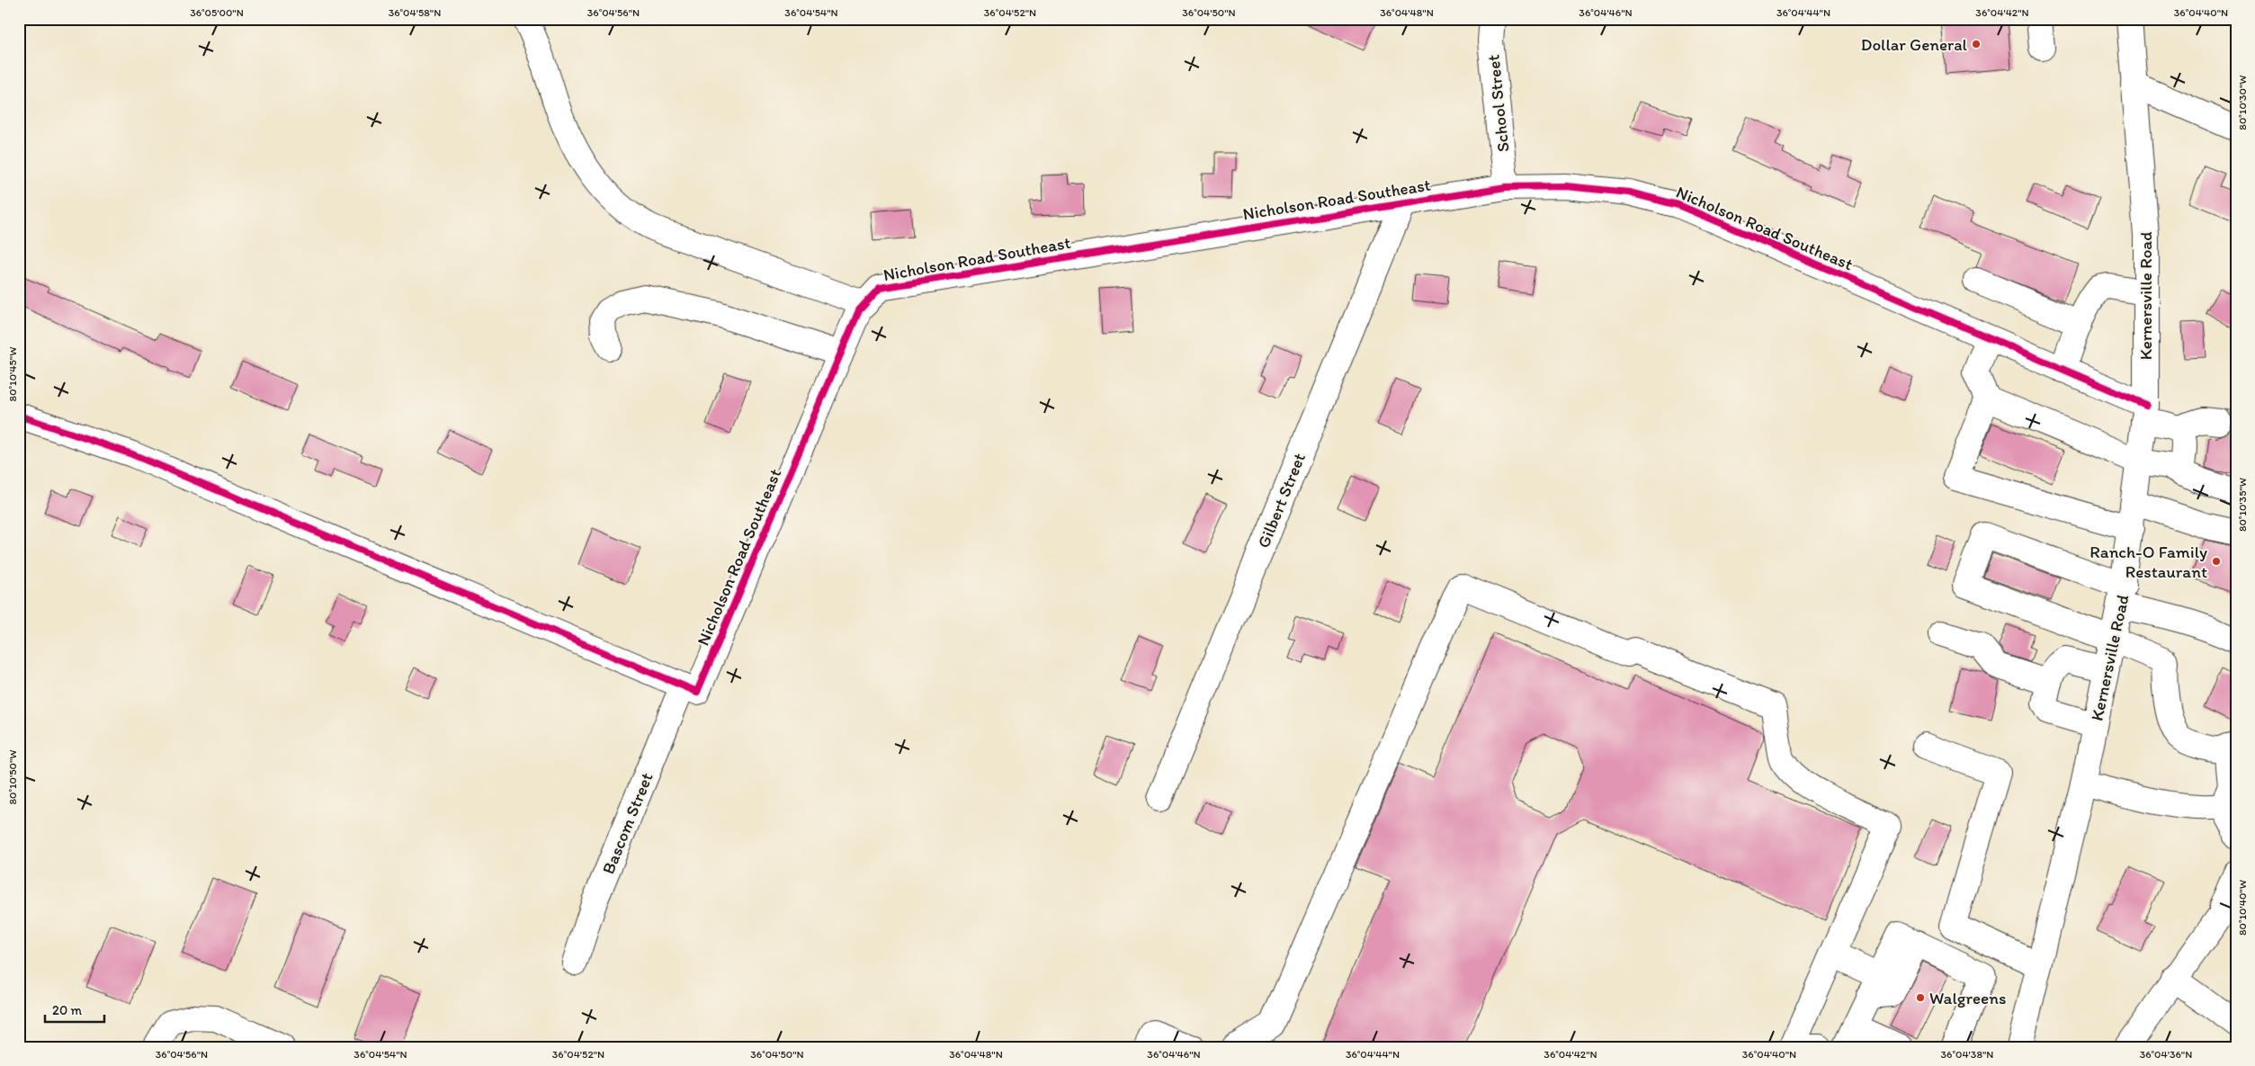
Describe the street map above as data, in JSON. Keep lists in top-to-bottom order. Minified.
{"streets":{"street":["School Street","Nicholson Road Southeast","Kernersville Road","Gilbert Street","Bascom Street"]},"crossings":[["School Street","Nicholson Road Southeast"],["Nicholson Road Southeast","Kernersville Road"],["Nicholson Road Southeast","Gilbert Street"],["Nicholson Road Southeast","Bascom Street"]],"places":["Dollar General","Ranch-O Family Restaurant","Walgreens"],"scale_bar":"20 m","coordinates":["36°05'00\"N","36°04'58\"N","36°04'56\"N","36°04'54\"N","36°04'52\"N","36°04'50\"N","36°04'48\"N","36°04'46\"N","36°04'44\"N","36°04'42\"N","36°04'40\"N","80°10'30\"W","80°10'45\"W","80°10'35\"W","80°10'50\"W","80°10'40\"W","36°04'38\"N","36°04'36\"N"]}
